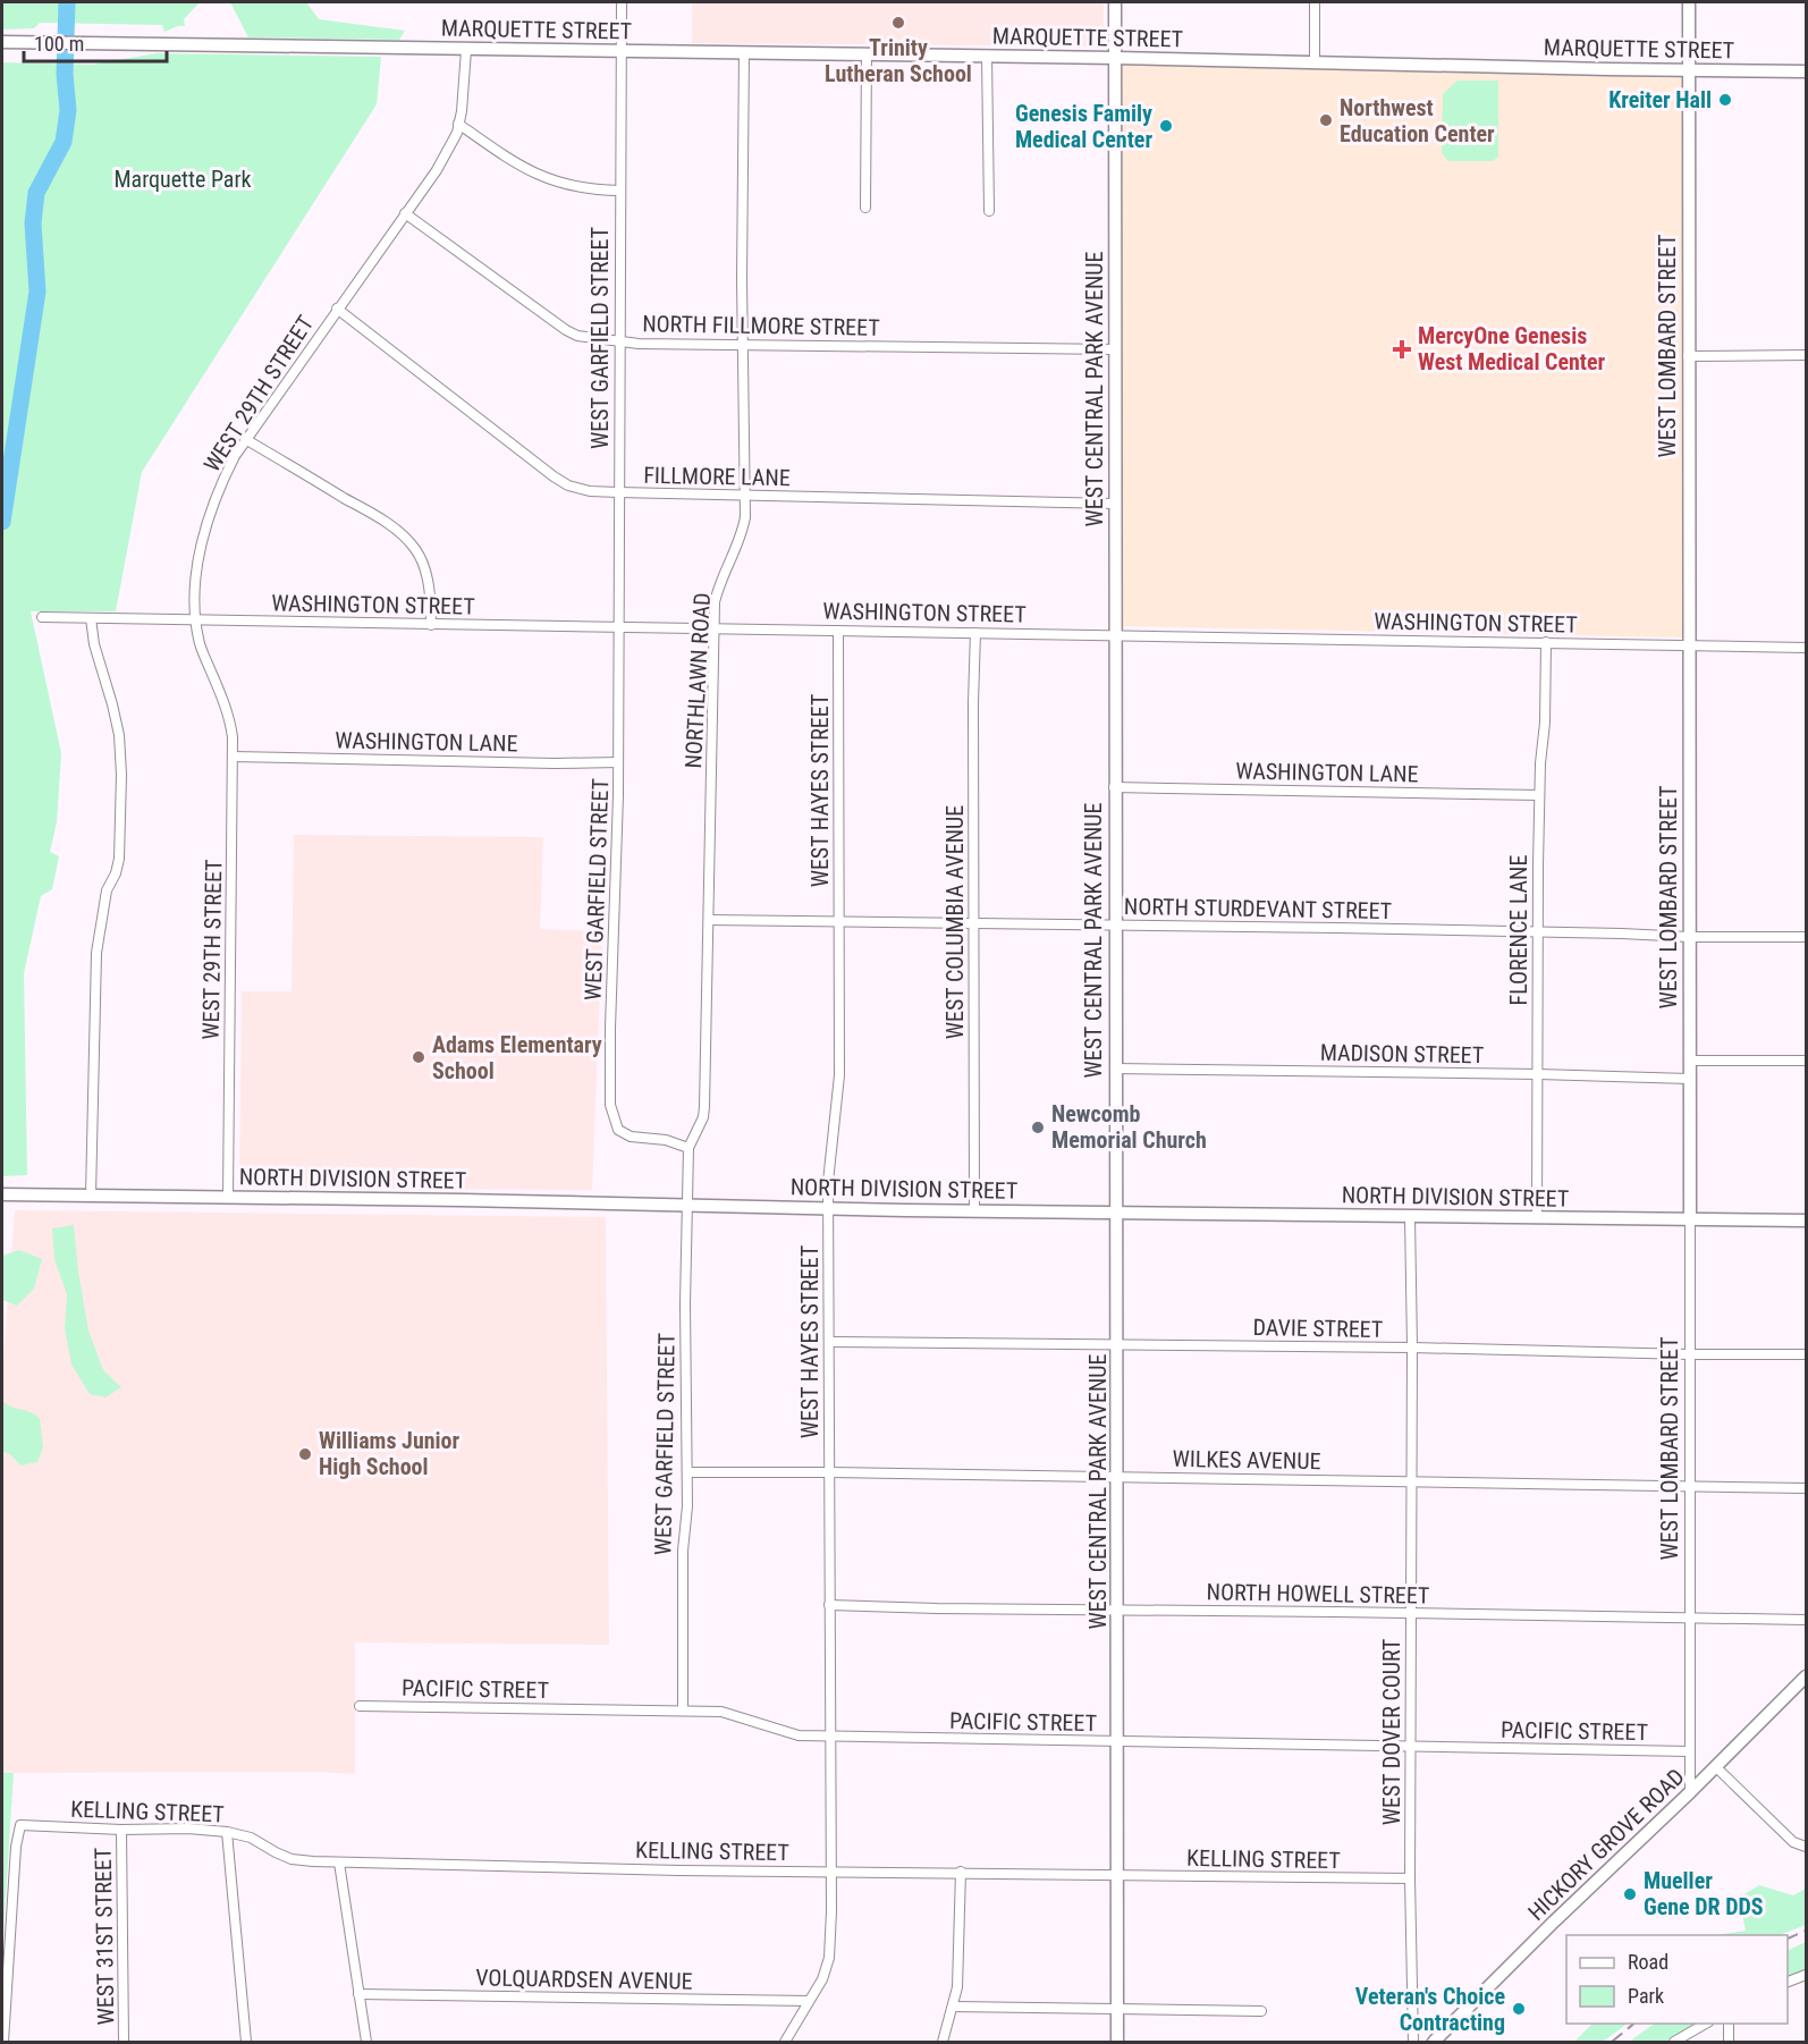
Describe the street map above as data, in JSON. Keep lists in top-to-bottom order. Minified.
{"streets":{"main road":["MARQUETTE STREET","WEST LOMBARD STREET","WEST CENTRAL PARK AVENUE","NORTH DIVISION STREET","HICKORY GROVE ROAD"],"street":["NORTH FILLMORE STREET","WEST GARFIELD STREET","WEST 29TH STREET","FILLMORE LANE","WASHINGTON STREET","NORTHLAWN ROAD","WASHINGTON LANE","WEST HAYES STREET","NORTH STURDEVANT STREET","WEST COLUMBIA AVENUE","FLORENCE LANE","MADISON STREET","DAVIE STREET","WILKES AVENUE","NORTH HOWELL STREET","PACIFIC STREET","WEST DOVER COURT","KELLING STREET","WEST 31ST STREET","VOLQUARDSEN AVENUE"]},"crossings":[["MARQUETTE STREET","WEST GARFIELD STREET"],["MARQUETTE STREET","WEST LOMBARD STREET"],["MARQUETTE STREET","WEST CENTRAL PARK AVENUE"],["MARQUETTE STREET","WEST 29TH STREET"],["MARQUETTE STREET","NORTHLAWN ROAD"],["NORTH FILLMORE STREET","WEST GARFIELD STREET"],["NORTH FILLMORE STREET","WEST CENTRAL PARK AVENUE"],["NORTH FILLMORE STREET","WEST 29TH STREET"],["NORTH FILLMORE STREET","NORTHLAWN ROAD"],["WEST GARFIELD STREET","FILLMORE LANE"],["WEST GARFIELD STREET","WASHINGTON STREET"],["WEST GARFIELD STREET","NORTHLAWN ROAD"],["WEST GARFIELD STREET","WASHINGTON LANE"],["WEST GARFIELD STREET","NORTH DIVISION STREET"],["WEST GARFIELD STREET","WILKES AVENUE"],["WEST GARFIELD STREET","PACIFIC STREET"],["WEST LOMBARD STREET","WASHINGTON STREET"],["WEST LOMBARD STREET","NORTH STURDEVANT STREET"],["WEST LOMBARD STREET","MADISON STREET"],["WEST LOMBARD STREET","NORTH DIVISION STREET"],["WEST LOMBARD STREET","DAVIE STREET"],["WEST LOMBARD STREET","WILKES AVENUE"],["WEST LOMBARD STREET","NORTH HOWELL STREET"],["WEST LOMBARD STREET","PACIFIC STREET"],["WEST LOMBARD STREET","HICKORY GROVE ROAD"],["WEST CENTRAL PARK AVENUE","FILLMORE LANE"],["WEST CENTRAL PARK AVENUE","WASHINGTON STREET"],["WEST CENTRAL PARK AVENUE","WASHINGTON LANE"],["WEST CENTRAL PARK AVENUE","NORTH STURDEVANT STREET"],["WEST CENTRAL PARK AVENUE","MADISON STREET"],["WEST CENTRAL PARK AVENUE","NORTH DIVISION STREET"],["WEST CENTRAL PARK AVENUE","DAVIE STREET"],["WEST CENTRAL PARK AVENUE","WILKES AVENUE"],["WEST CENTRAL PARK AVENUE","NORTH HOWELL STREET"],["WEST CENTRAL PARK AVENUE","PACIFIC STREET"],["WEST CENTRAL PARK AVENUE","KELLING STREET"],["WEST 29TH STREET","FILLMORE LANE"],["WEST 29TH STREET","WASHINGTON STREET"],["WEST 29TH STREET","WASHINGTON LANE"],["WEST 29TH STREET","NORTH DIVISION STREET"],["FILLMORE LANE","NORTHLAWN ROAD"],["WASHINGTON STREET","NORTHLAWN ROAD"],["WASHINGTON STREET","WEST HAYES STREET"],["WASHINGTON STREET","WEST COLUMBIA AVENUE"],["WASHINGTON STREET","FLORENCE LANE"],["NORTHLAWN ROAD","NORTH STURDEVANT STREET"],["WASHINGTON LANE","FLORENCE LANE"],["WEST HAYES STREET","NORTH STURDEVANT STREET"],["WEST HAYES STREET","NORTH DIVISION STREET"],["WEST HAYES STREET","DAVIE STREET"],["WEST HAYES STREET","WILKES AVENUE"],["WEST HAYES STREET","NORTH HOWELL STREET"],["WEST HAYES STREET","PACIFIC STREET"],["WEST HAYES STREET","KELLING STREET"],["WEST HAYES STREET","VOLQUARDSEN AVENUE"],["NORTH STURDEVANT STREET","WEST COLUMBIA AVENUE"],["NORTH STURDEVANT STREET","FLORENCE LANE"],["WEST COLUMBIA AVENUE","NORTH DIVISION STREET"],["FLORENCE LANE","MADISON STREET"],["FLORENCE LANE","NORTH DIVISION STREET"],["NORTH DIVISION STREET","WEST DOVER COURT"],["DAVIE STREET","WEST DOVER COURT"],["WILKES AVENUE","WEST DOVER COURT"],["NORTH HOWELL STREET","WEST DOVER COURT"],["PACIFIC STREET","WEST DOVER COURT"],["WEST DOVER COURT","KELLING STREET"],["KELLING STREET","WEST 31ST STREET"]],"parks":["Marquette Park"],"places":{"other":["Trinity Lutheran School","Kreiter Hall","Northwest Education Center","Genesis Family Medical Center","Adams Elementary School","Newcomb Memorial Church","Williams Junior High School","Mueller Gene DR DDS","Veteran's Choice Contracting"],"health":["MercyOne Genesis West Medical Center"]},"legend":["Road","Park"],"scale_bar":"100 m"}
